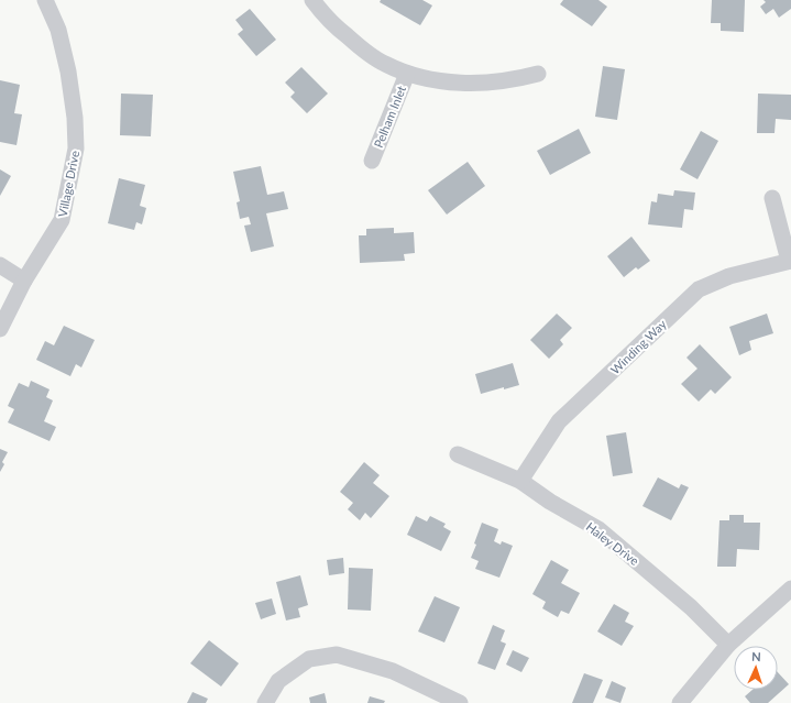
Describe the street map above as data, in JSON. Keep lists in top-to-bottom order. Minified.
{"streets":{"street":["Pelham Inlet","Village Drive","Winding Way","Haley Drive"]},"crossings":[["Winding Way","Haley Drive"]],"north":"top"}
